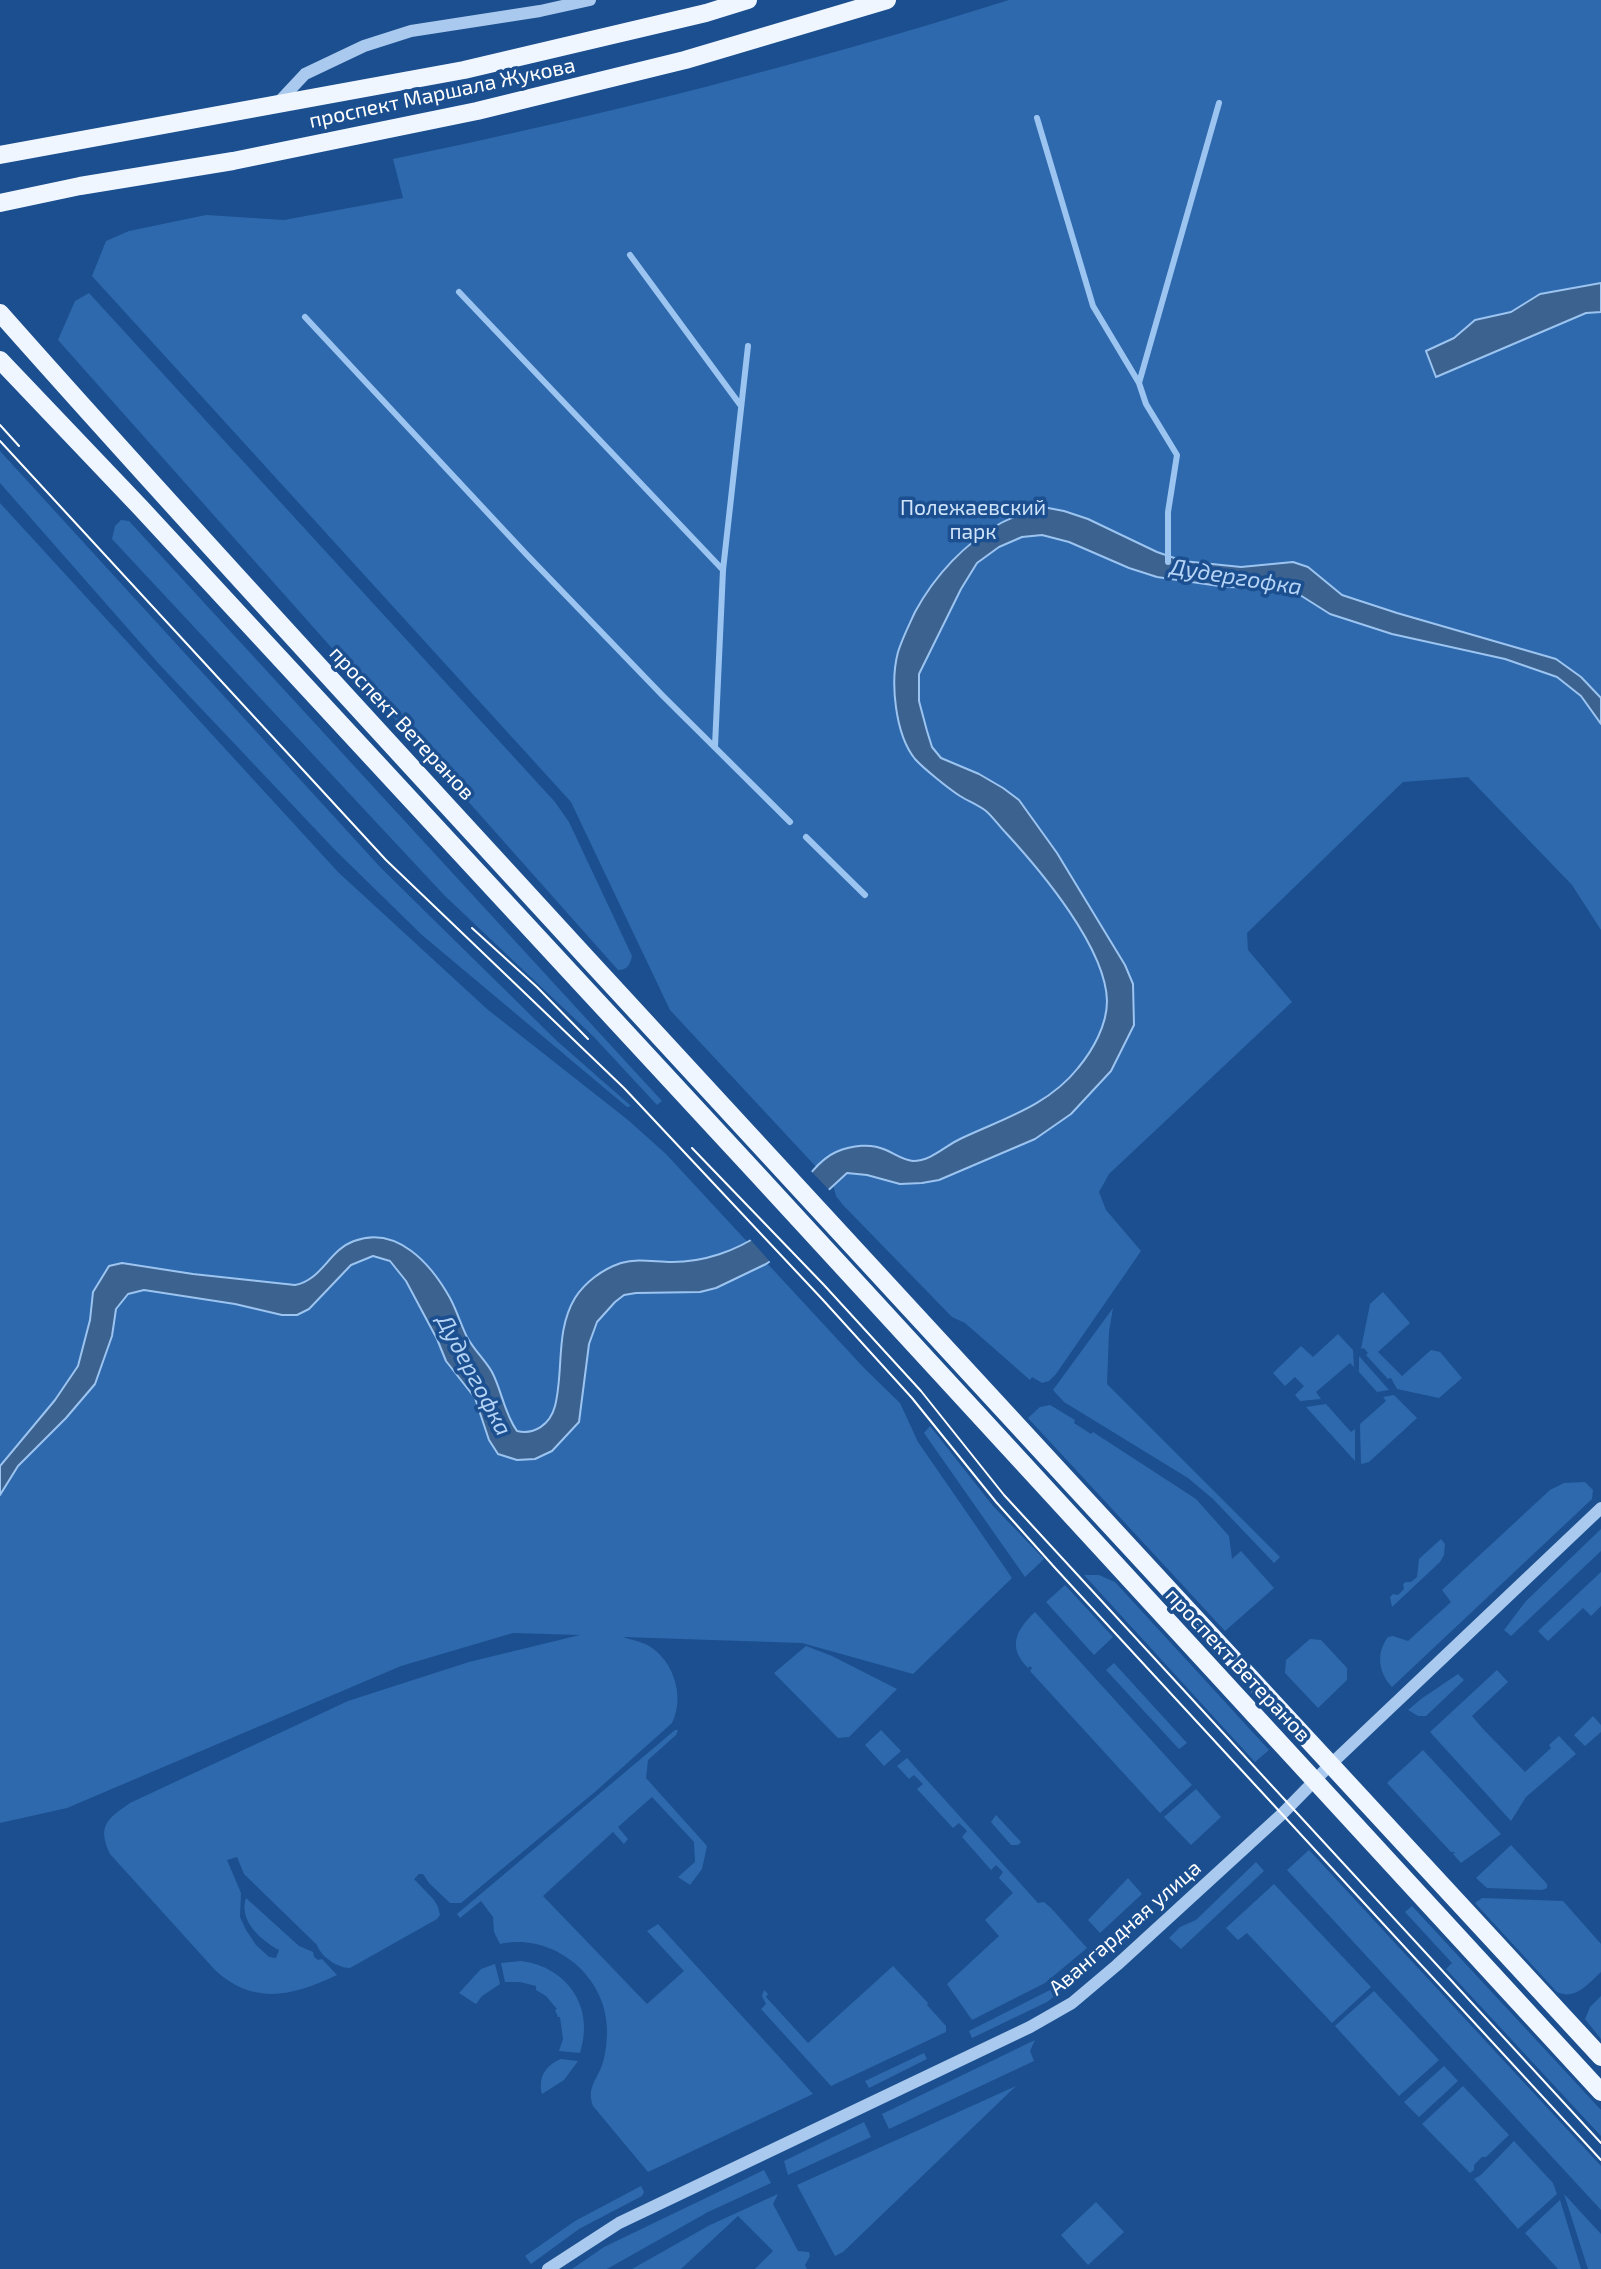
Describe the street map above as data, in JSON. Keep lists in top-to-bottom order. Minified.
{"streets":{"main road":["проспект Маршала Жукова","проспект Ветеранов"],"street":["Авангардная улица"]},"crossings":[["проспект Ветеранов","Авангардная улица"]],"water":["Дудергофка"],"parks":["Полежаевский парк"]}
